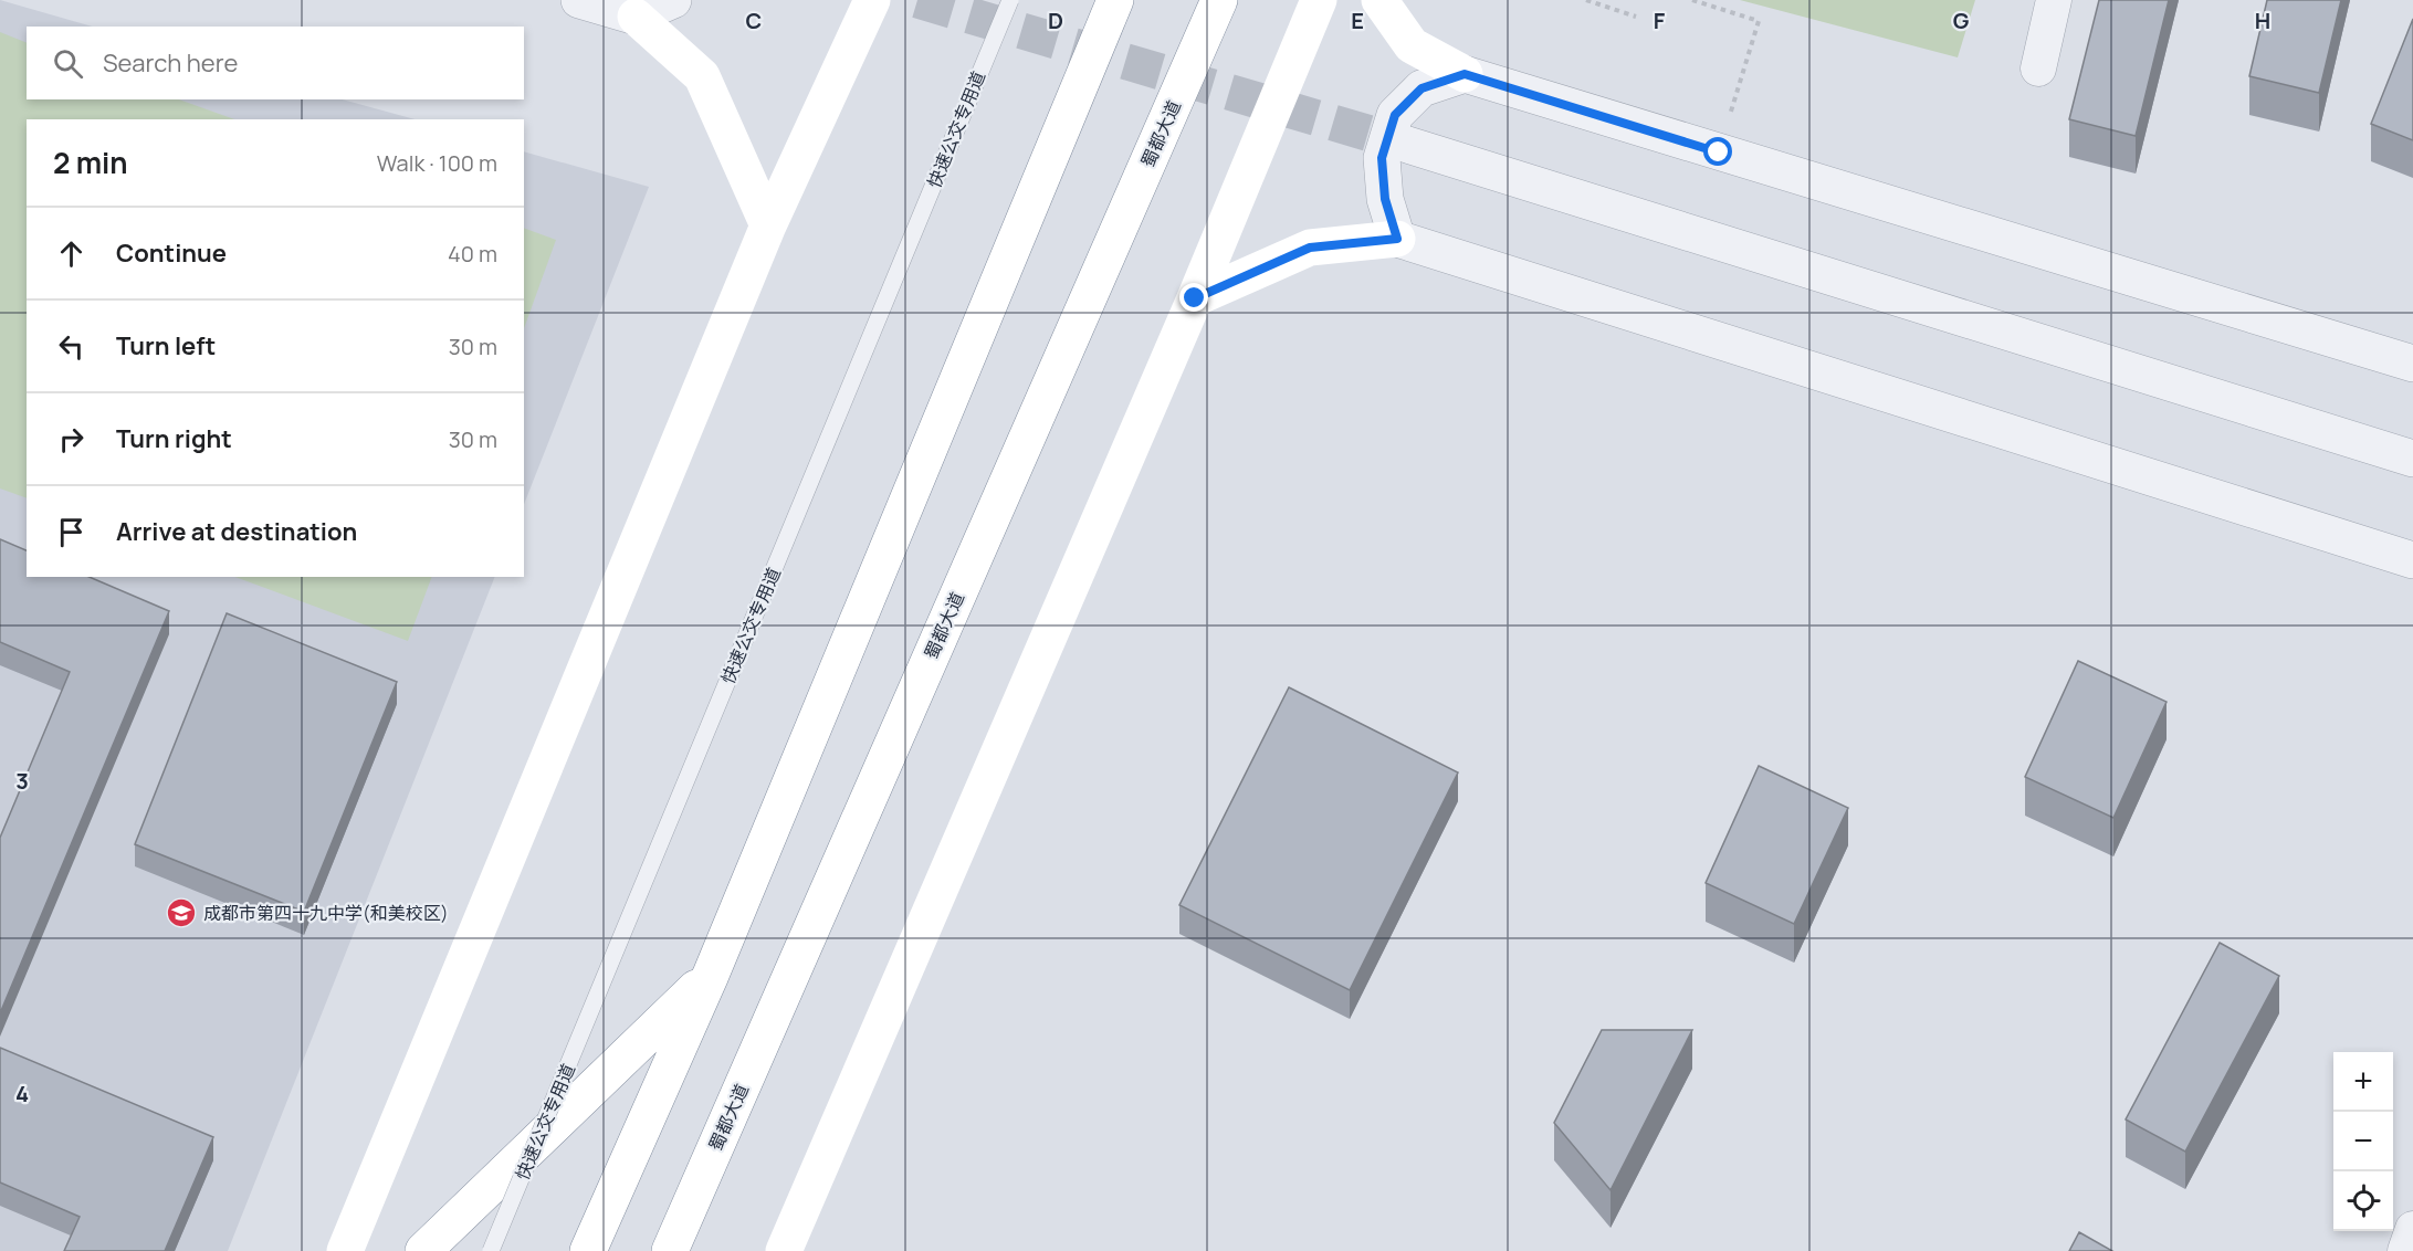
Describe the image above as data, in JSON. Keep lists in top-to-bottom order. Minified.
{"streets":{"main road":["蜀都大道"],"lane":["快速公交专用道"]},"places":{"school or university":["成都市第四十九中学(和美校区)"]},"page":{"search":"Search here","heading":["2 min","Walk · 100 m"],"list":[["Continue","40 m"],["Turn left","30 m"],["Turn right","30 m"],"Arrive at destination"],"map_buttons":["+","−"]},"grid":{"columns":["C","D","E","F","G","H"],"rows":["3","4"]}}
